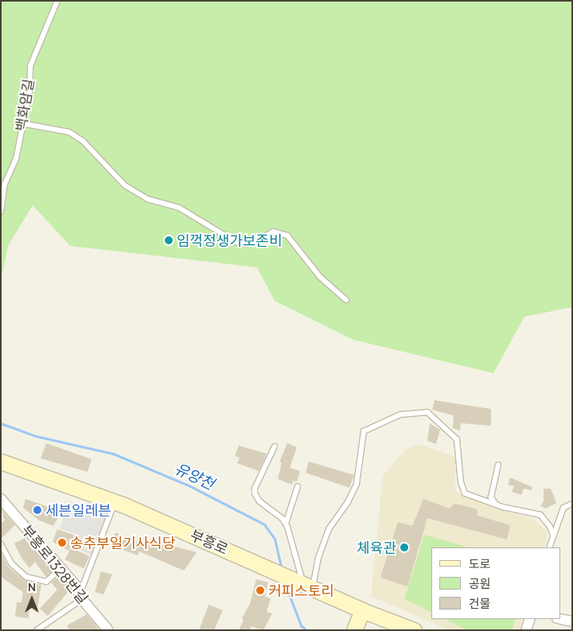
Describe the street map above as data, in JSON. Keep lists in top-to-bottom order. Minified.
{"streets":{"main road":["부흥로"],"street":["부흥로1328번길"],"lane":["백화암길"]},"water":["유양천"],"places":["임꺽정생가보존비","세븐일레븐","송추부일기사식당","체육관","커피스토리"],"legend":["도로","공원","건물"],"north":"top"}
